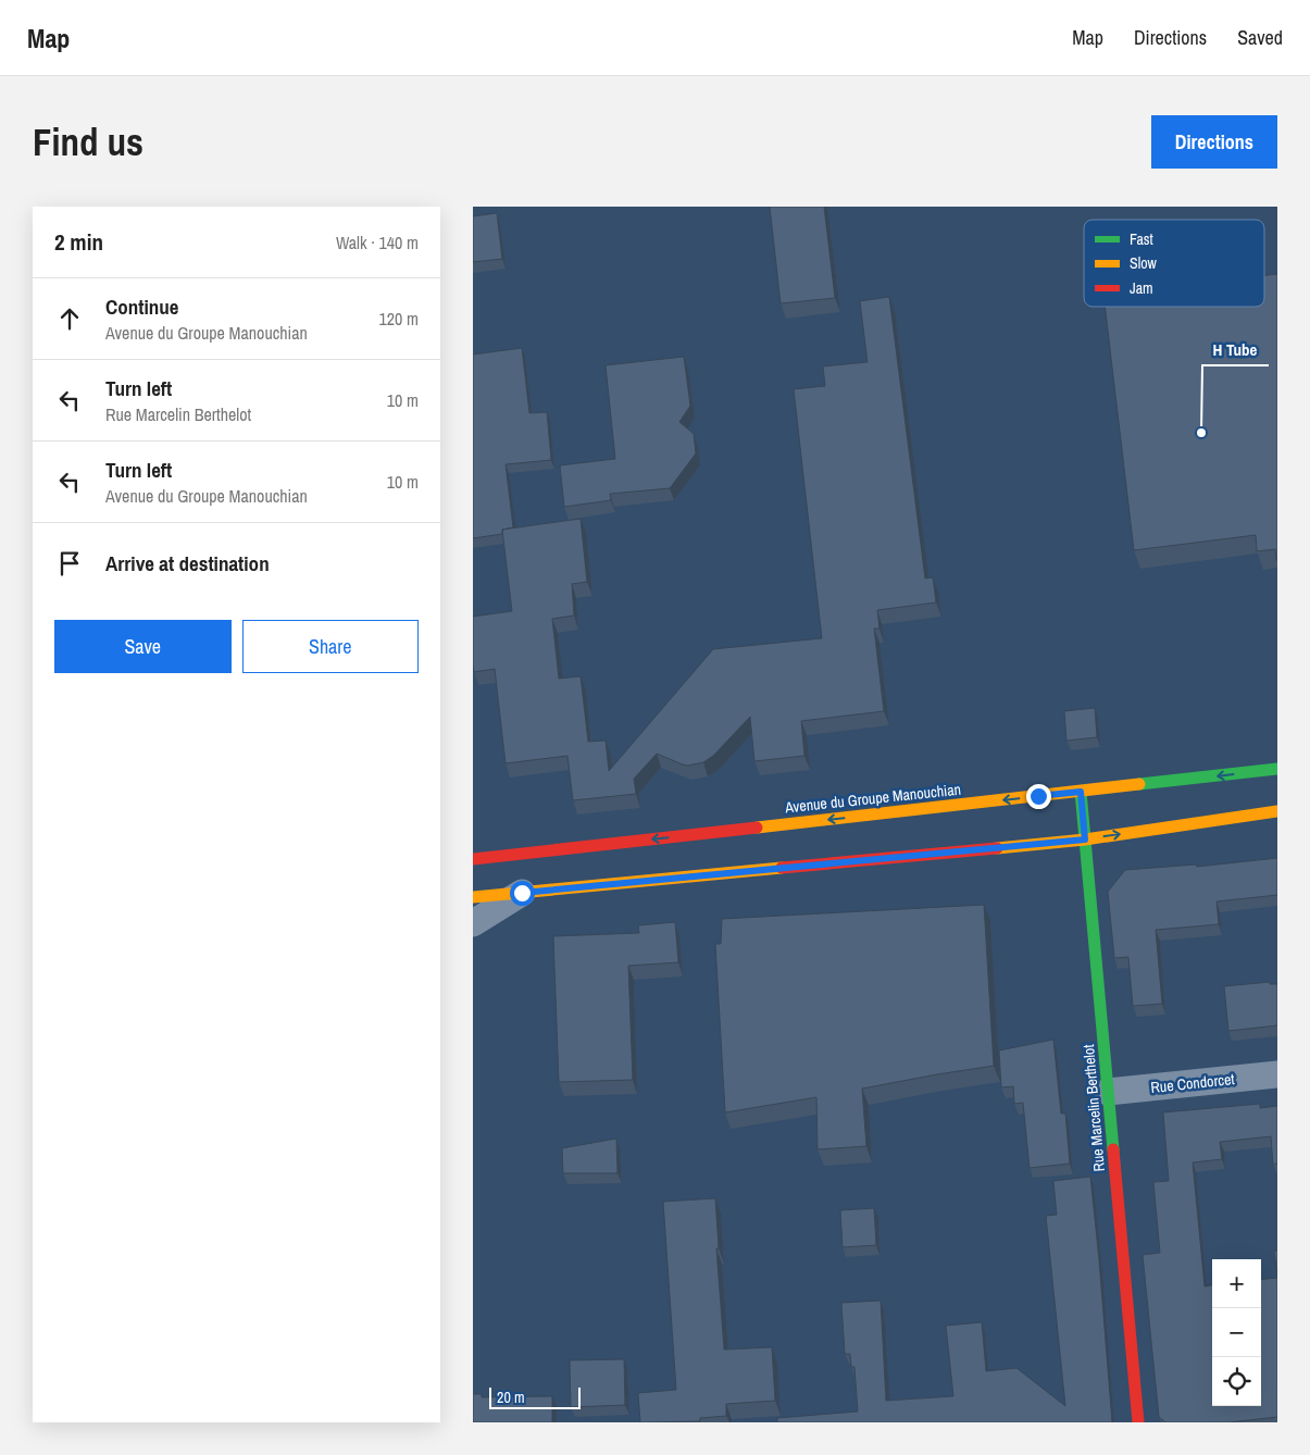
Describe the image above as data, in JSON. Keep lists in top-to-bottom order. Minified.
{"streets":{"street":["Avenue du Groupe Manouchian","Rue Condorcet","Rue Marcelin Berthelot"]},"crossings":[["Avenue du Groupe Manouchian","Rue Marcelin Berthelot"],["Rue Condorcet","Rue Marcelin Berthelot"]],"places":["H Tube"],"legend":["Fast","Slow","Jam"],"scale_bar":"20 m","page":{"header":"Map","nav":["Map","Directions","Saved"],"buttons":["Directions",["Save","Share"]],"title":"Find us","heading":["2 min","Walk · 140 m"],"list":[["Continue","Avenue du Groupe Manouchian","120 m"],["Turn left","Rue Marcelin Berthelot","10 m"],["Turn left","Avenue du Groupe Manouchian","10 m"],"Arrive at destination"],"map_buttons":["+","−"],"scale":"20 m"}}
